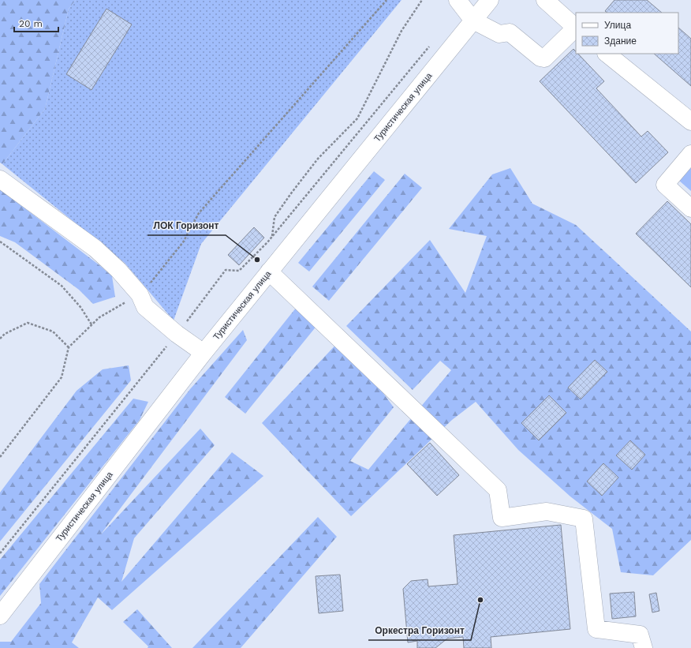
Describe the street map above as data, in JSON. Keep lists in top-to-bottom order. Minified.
{"streets":{"street":["Туристическая улица"]},"places":["ЛОК Горизонт","Оркестра Горизонт"],"legend":["Улица","Здание"],"scale_bar":"20 m"}
